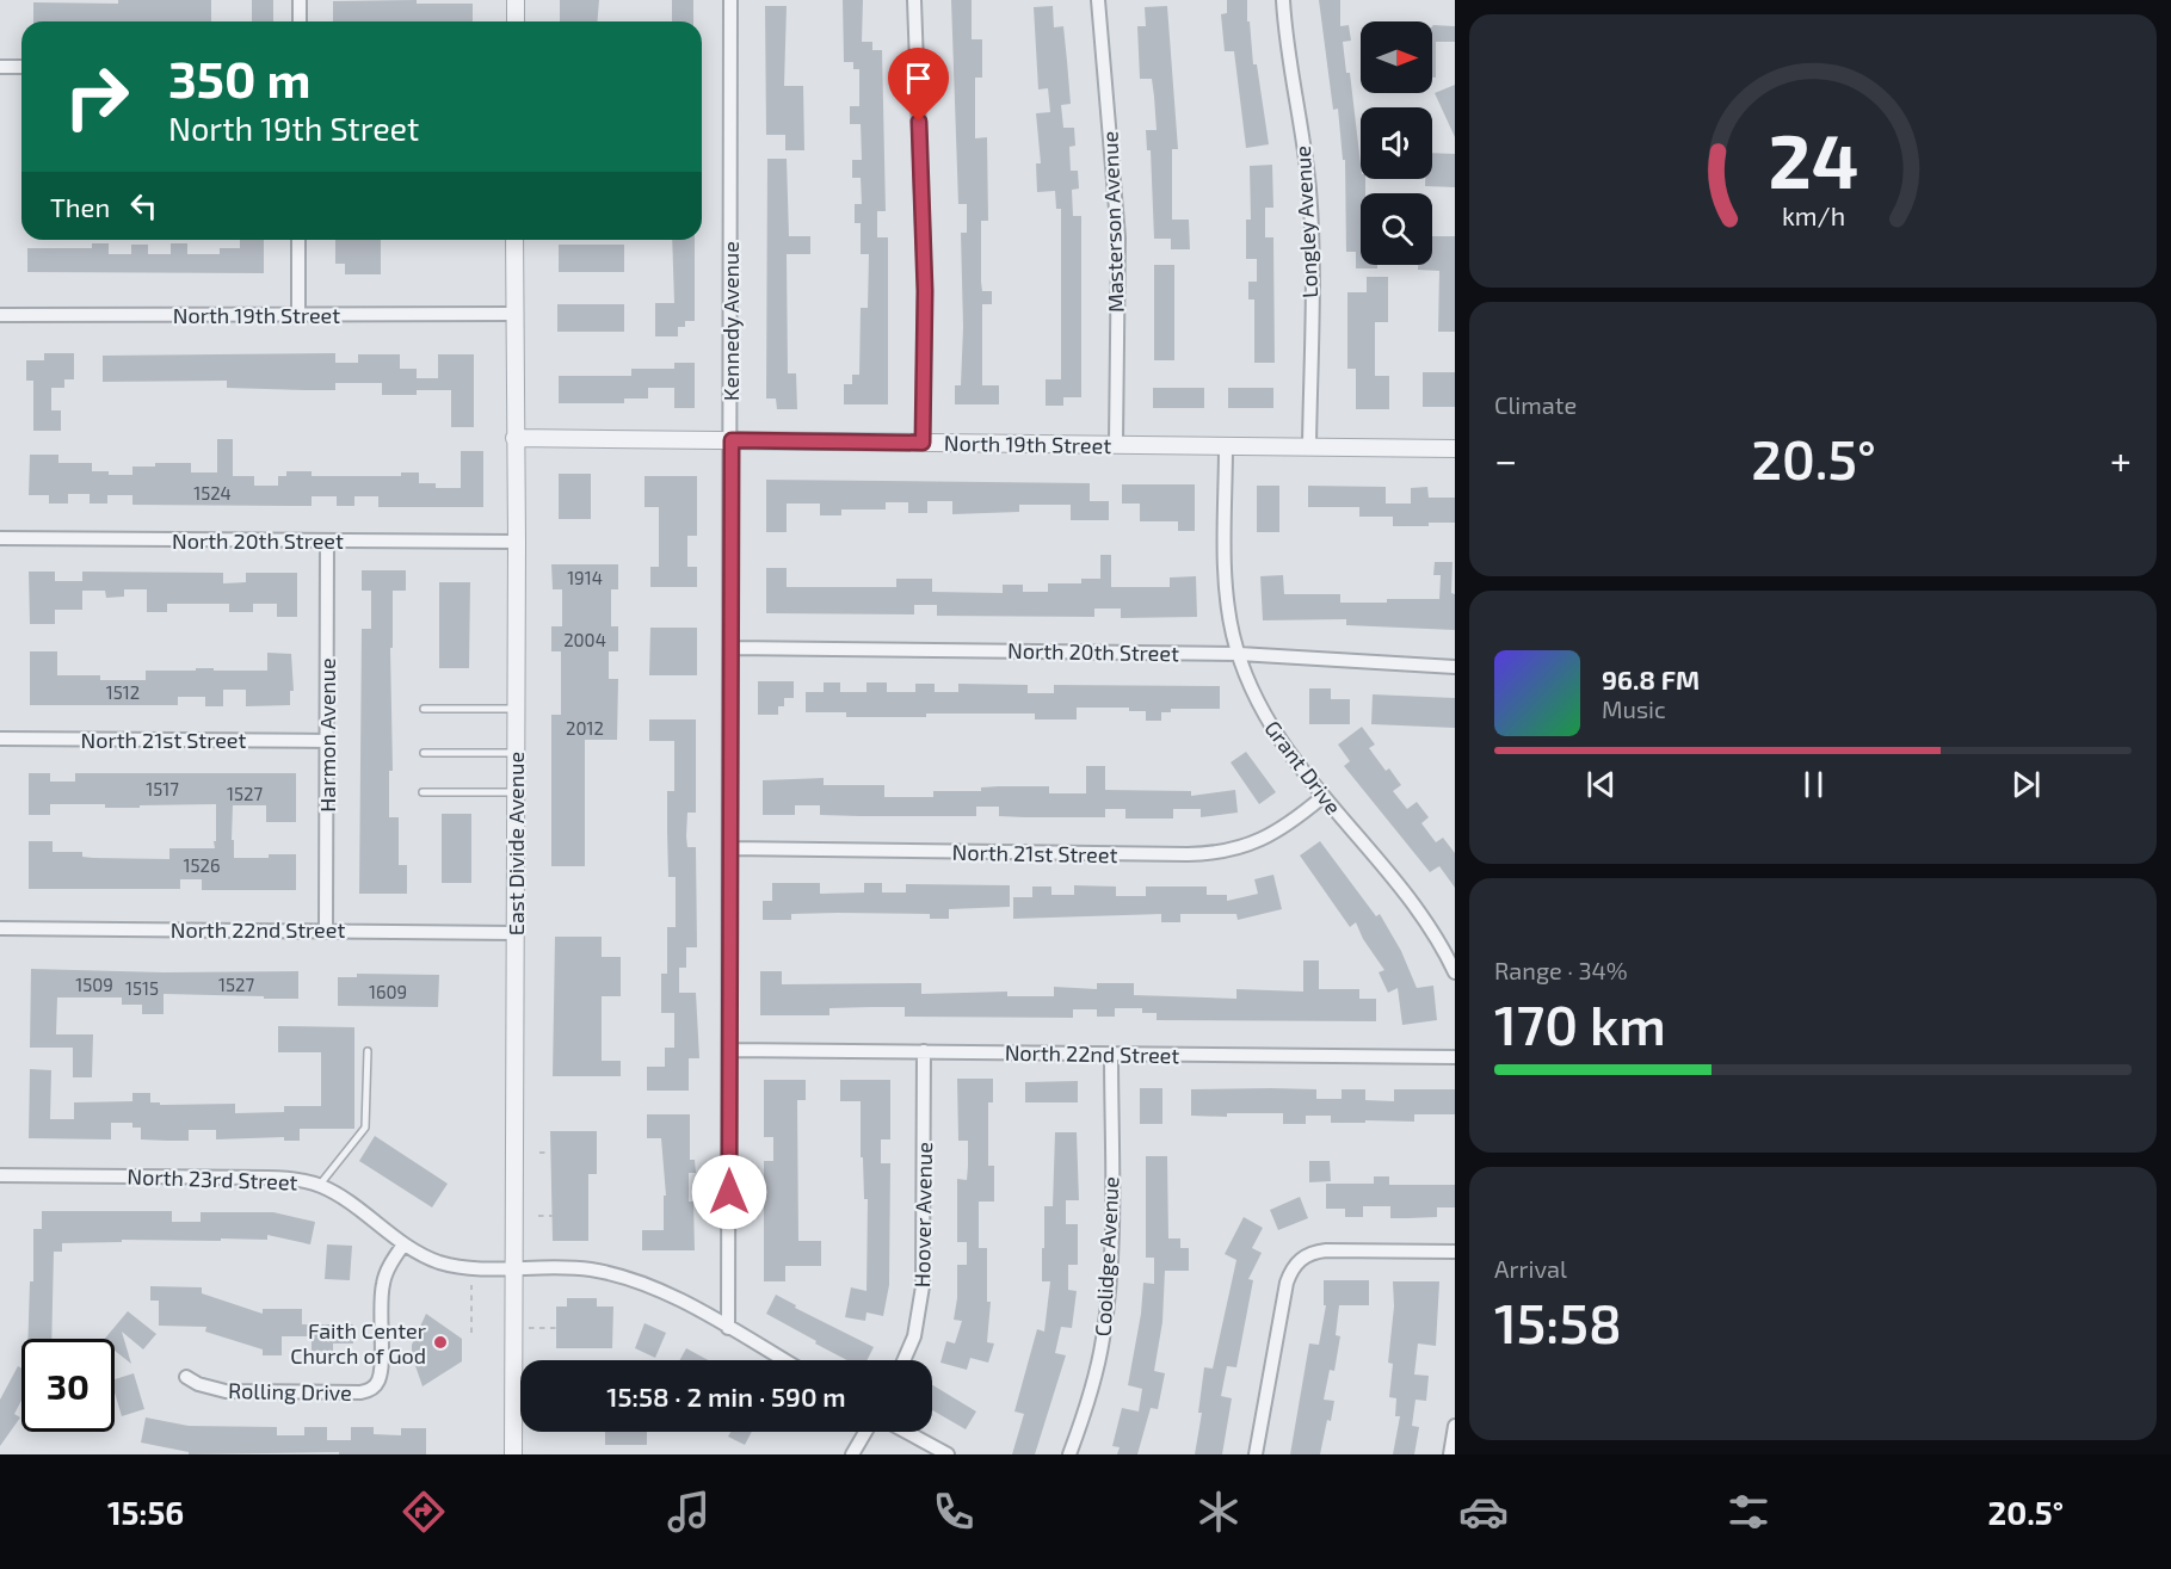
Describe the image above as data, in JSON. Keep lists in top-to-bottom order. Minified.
{"streets":{"street":["Masterson Avenue","Longley Avenue","North 19th Street","Kennedy Avenue","North 20th Street","Harmon Avenue","North 21st Street","Grant Drive","East Divide Avenue","North 22nd Street","North 23rd Street","Hoover Avenue","Coolidge Avenue","Rolling Drive"]},"crossings":[["Masterson Avenue","North 19th Street"],["Longley Avenue","North 19th Street"],["North 19th Street","Kennedy Avenue"],["North 19th Street","Grant Drive"],["North 19th Street","East Divide Avenue"],["Kennedy Avenue","North 20th Street"],["Kennedy Avenue","North 21st Street"],["Kennedy Avenue","North 22nd Street"],["Kennedy Avenue","North 23rd Street"],["North 20th Street","Harmon Avenue"],["North 20th Street","Grant Drive"],["North 20th Street","East Divide Avenue"],["Harmon Avenue","North 21st Street"],["Harmon Avenue","North 22nd Street"],["North 21st Street","Grant Drive"],["East Divide Avenue","North 22nd Street"],["East Divide Avenue","North 23rd Street"],["North 22nd Street","Hoover Avenue"],["North 22nd Street","Coolidge Avenue"],["North 23rd Street","Rolling Drive"]],"places":["Faith Center Church of God"],"house_numbers":["1524","1914","2004","1512","2012","1517","1527","1526","1509","1527","1515","1609"],"north":"right","page":{"turn":["350 m","North 19th Street"],"then":"Then","tile":["Climate",["Range · 34%","170 km"],["Arrival","15:58"]],"heat":["−","20.5°","+"],"song":["96.8 FM","Music"],"limit":"30","trip":"15:58 · 2 min · 590 m","tabs":["15:56","20.5°"],"gauge":["24","km/h"]}}
